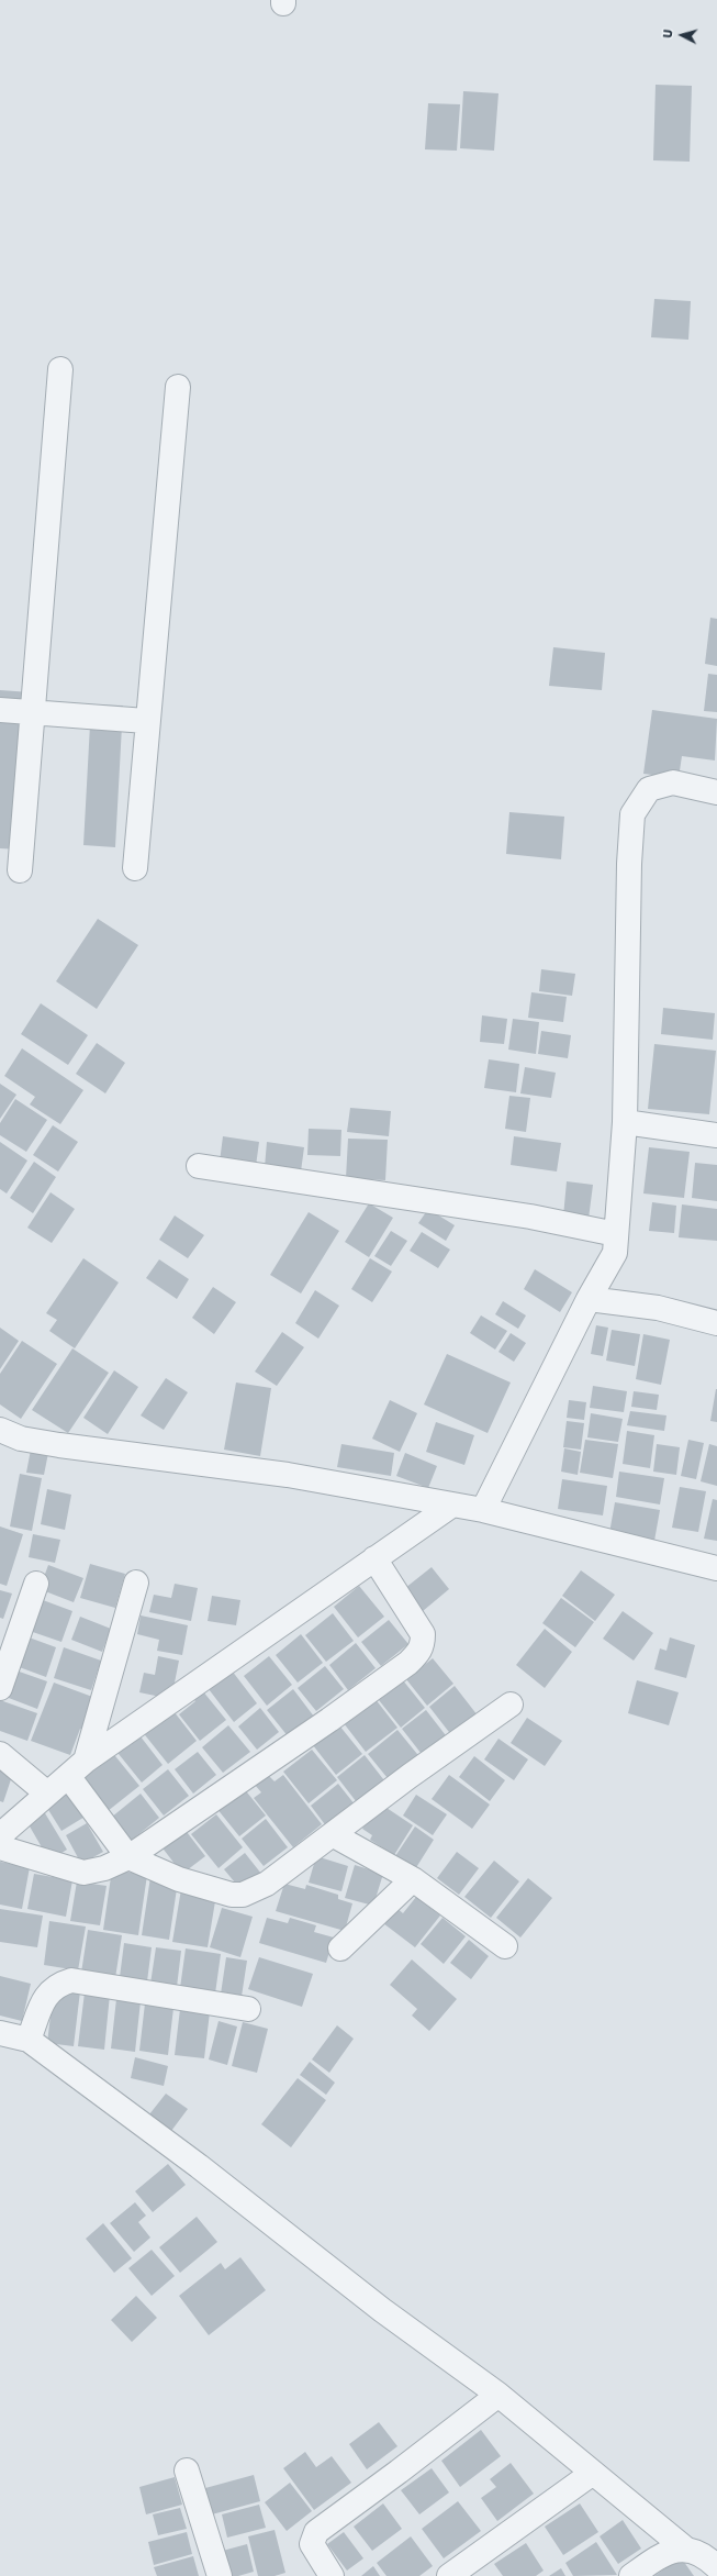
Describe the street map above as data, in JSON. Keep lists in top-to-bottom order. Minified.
{"north":"left"}
